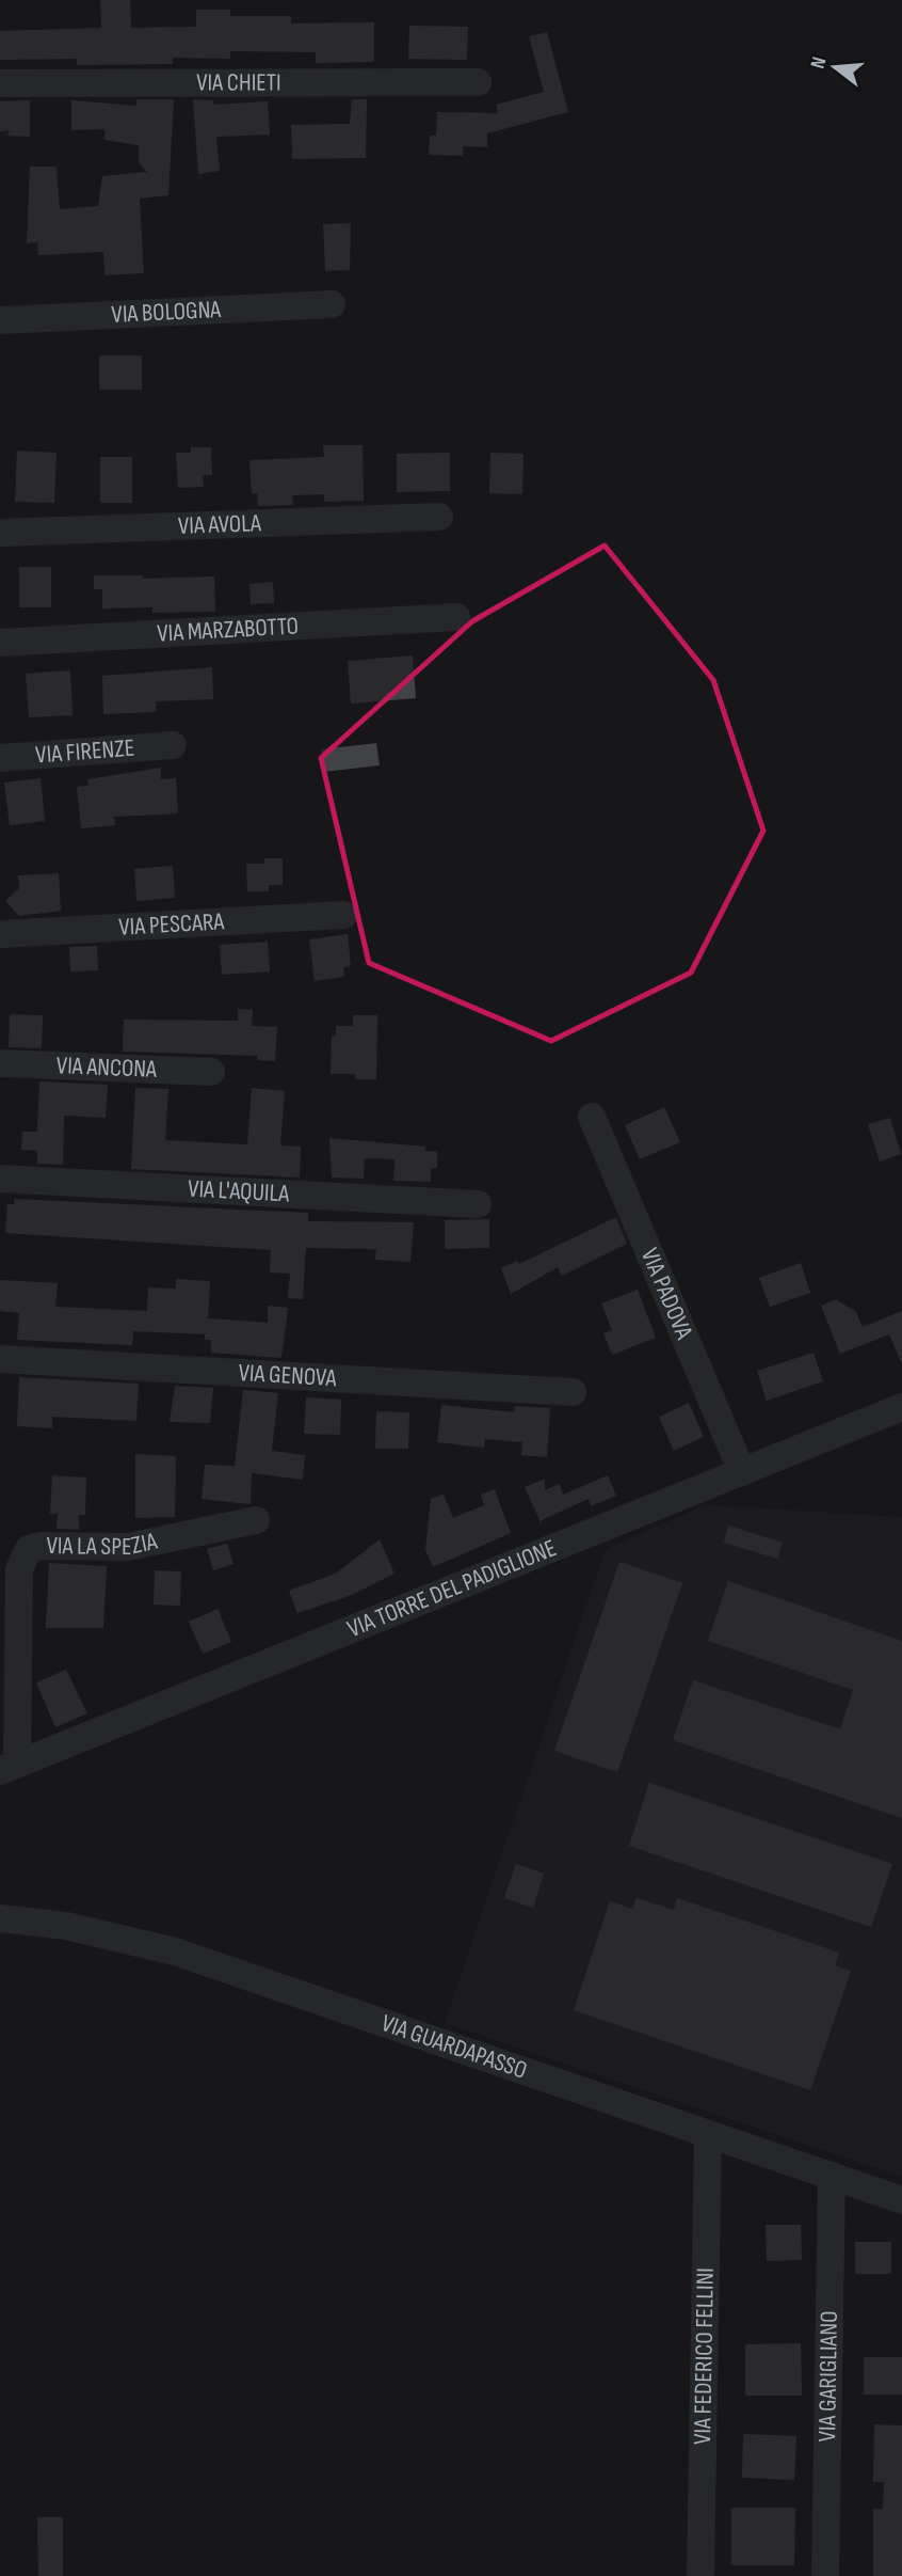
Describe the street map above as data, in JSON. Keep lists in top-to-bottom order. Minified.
{"streets":{"street":["VIA CHIETI","VIA BOLOGNA","VIA AVOLA","VIA MARZABOTTO","VIA FIRENZE","VIA PESCARA","VIA ANCONA","VIA L'AQUILA","VIA PADOVA","VIA GENOVA","VIA LA SPEZIA","VIA TORRE DEL PADIGLIONE","VIA GUARDAPASSO","VIA FEDERICO FELLINI","VIA GARIGLIANO"]},"crossings":[["VIA PADOVA","VIA TORRE DEL PADIGLIONE"],["VIA LA SPEZIA","VIA TORRE DEL PADIGLIONE"],["VIA GUARDAPASSO","VIA FEDERICO FELLINI"],["VIA GUARDAPASSO","VIA GARIGLIANO"]],"north":"left"}
